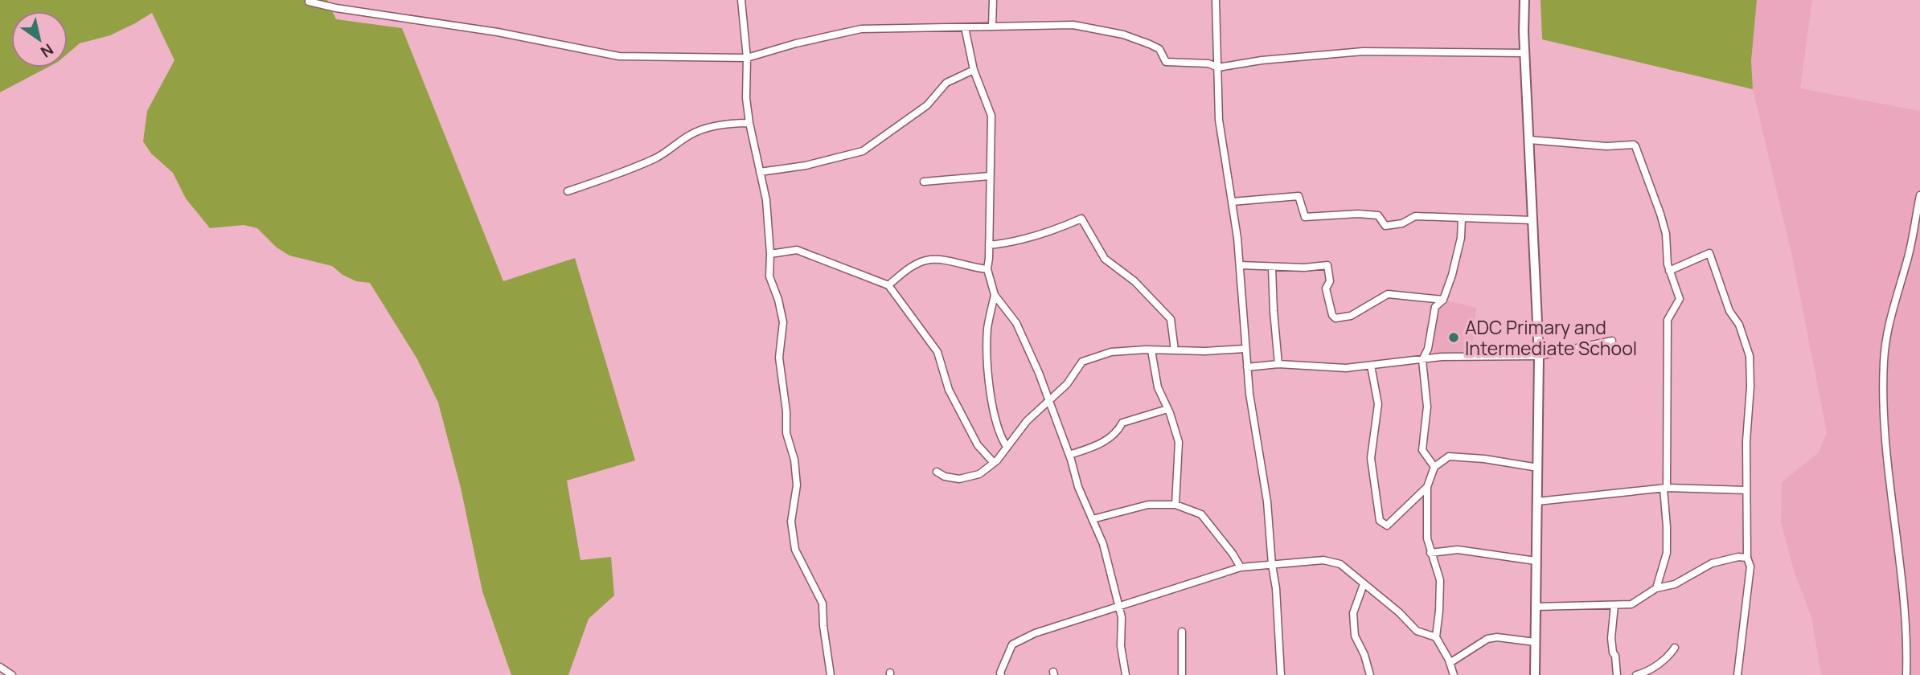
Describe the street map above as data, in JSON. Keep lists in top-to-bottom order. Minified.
{"places":["ADC Primary and Intermediate School"],"north":"bottom right"}
